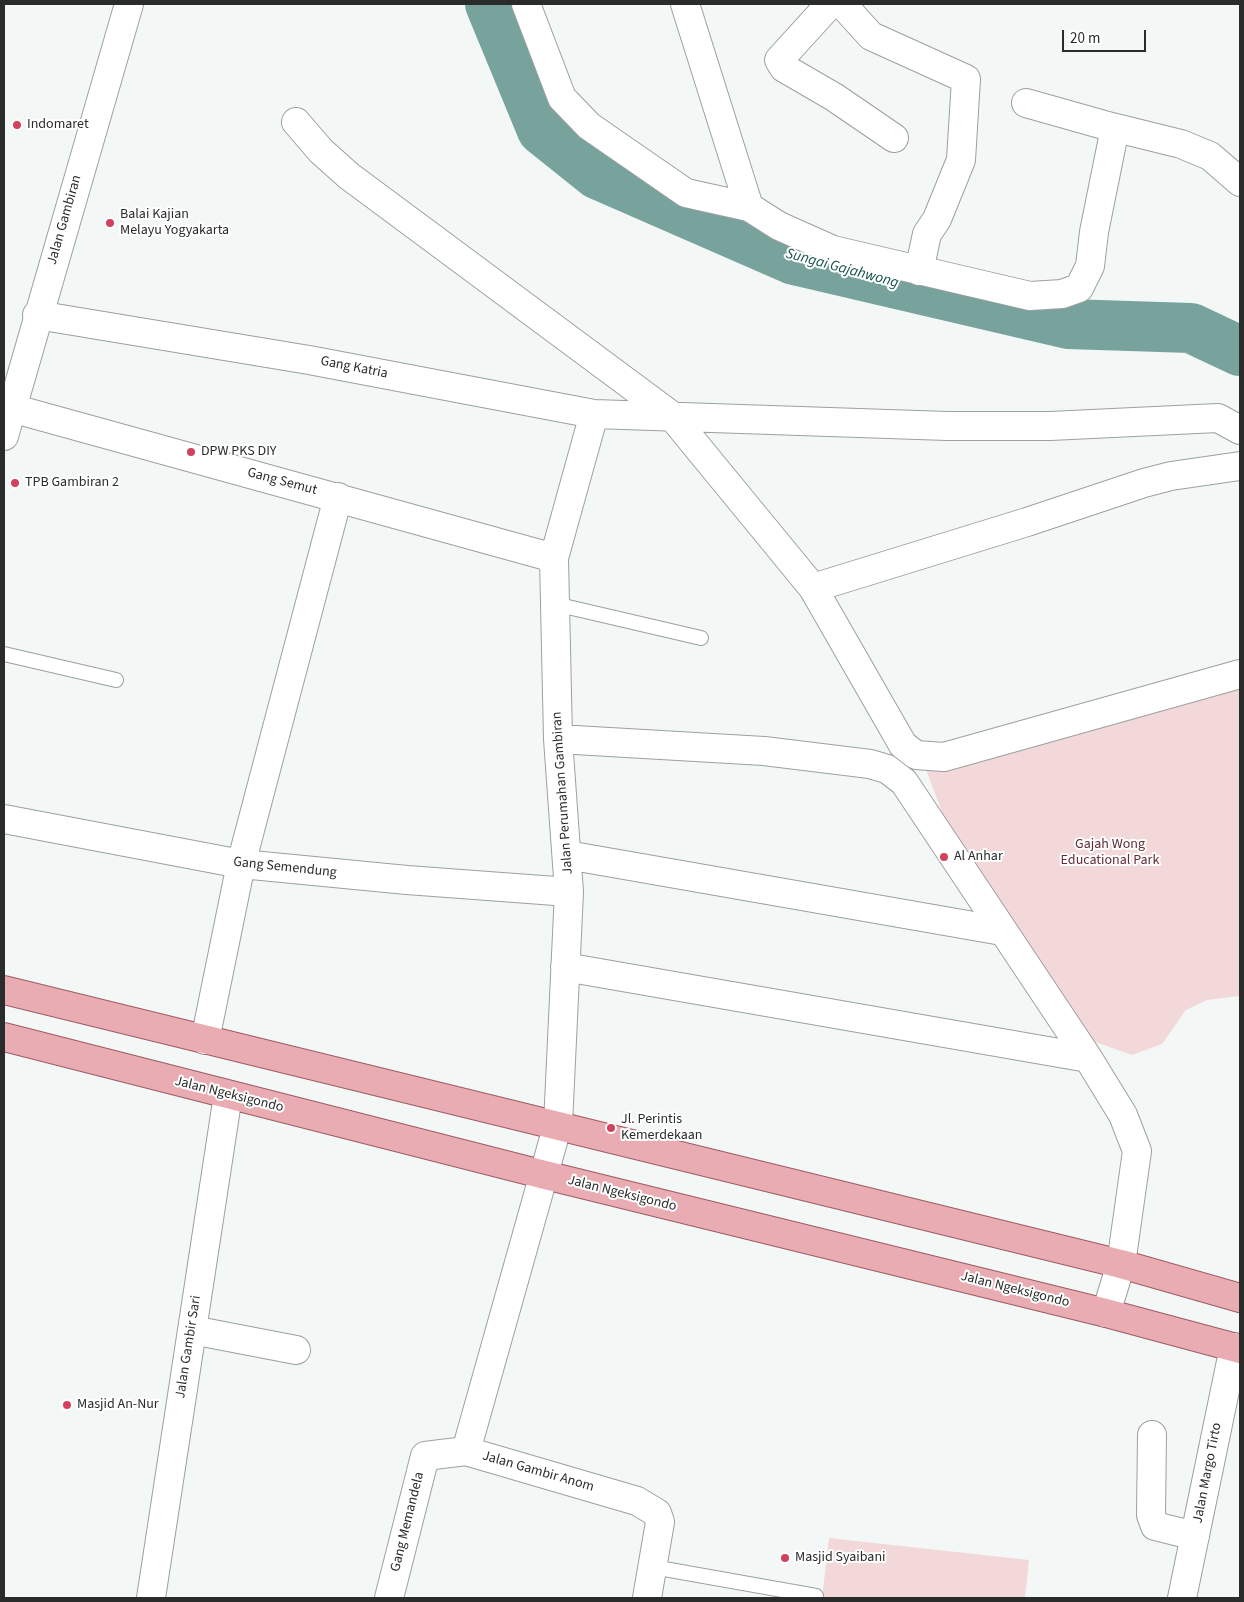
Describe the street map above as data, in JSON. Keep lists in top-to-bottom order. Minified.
{"streets":{"main road":["Jalan Ngeksigondo"],"street":["Jalan Gambiran","Gang Katria","Gang Semut","Jalan Perumahan Gambiran","Gang Semendung","Jalan Gambir Sari","Jalan Gambir Anom","Jalan Margo Tirto","Gang Memandela"]},"crossings":[["Jalan Gambiran","Gang Katria"],["Jalan Gambiran","Gang Semut"],["Gang Katria","Jalan Perumahan Gambiran"],["Gang Semut","Jalan Perumahan Gambiran"],["Jalan Perumahan Gambiran","Gang Semendung"],["Jalan Perumahan Gambiran","Jalan Ngeksigondo"],["Jalan Perumahan Gambiran","Jalan Gambir Anom"],["Jalan Ngeksigondo","Jalan Gambir Sari"],["Jalan Ngeksigondo","Jalan Gambir Anom"],["Jalan Ngeksigondo","Jalan Margo Tirto"],["Jalan Gambir Anom","Gang Memandela"]],"water":["Sungai Gajahwong"],"parks":["Gajah Wong Educational Park"],"places":["Indomaret","Balai Kajian Melayu Yogyakarta","DPW PKS DIY","TPB Gambiran 2","Al Anhar","Jl. Perintis Kemerdekaan","Masjid An-Nur","Masjid Syaibani"],"scale_bar":"20 m"}
